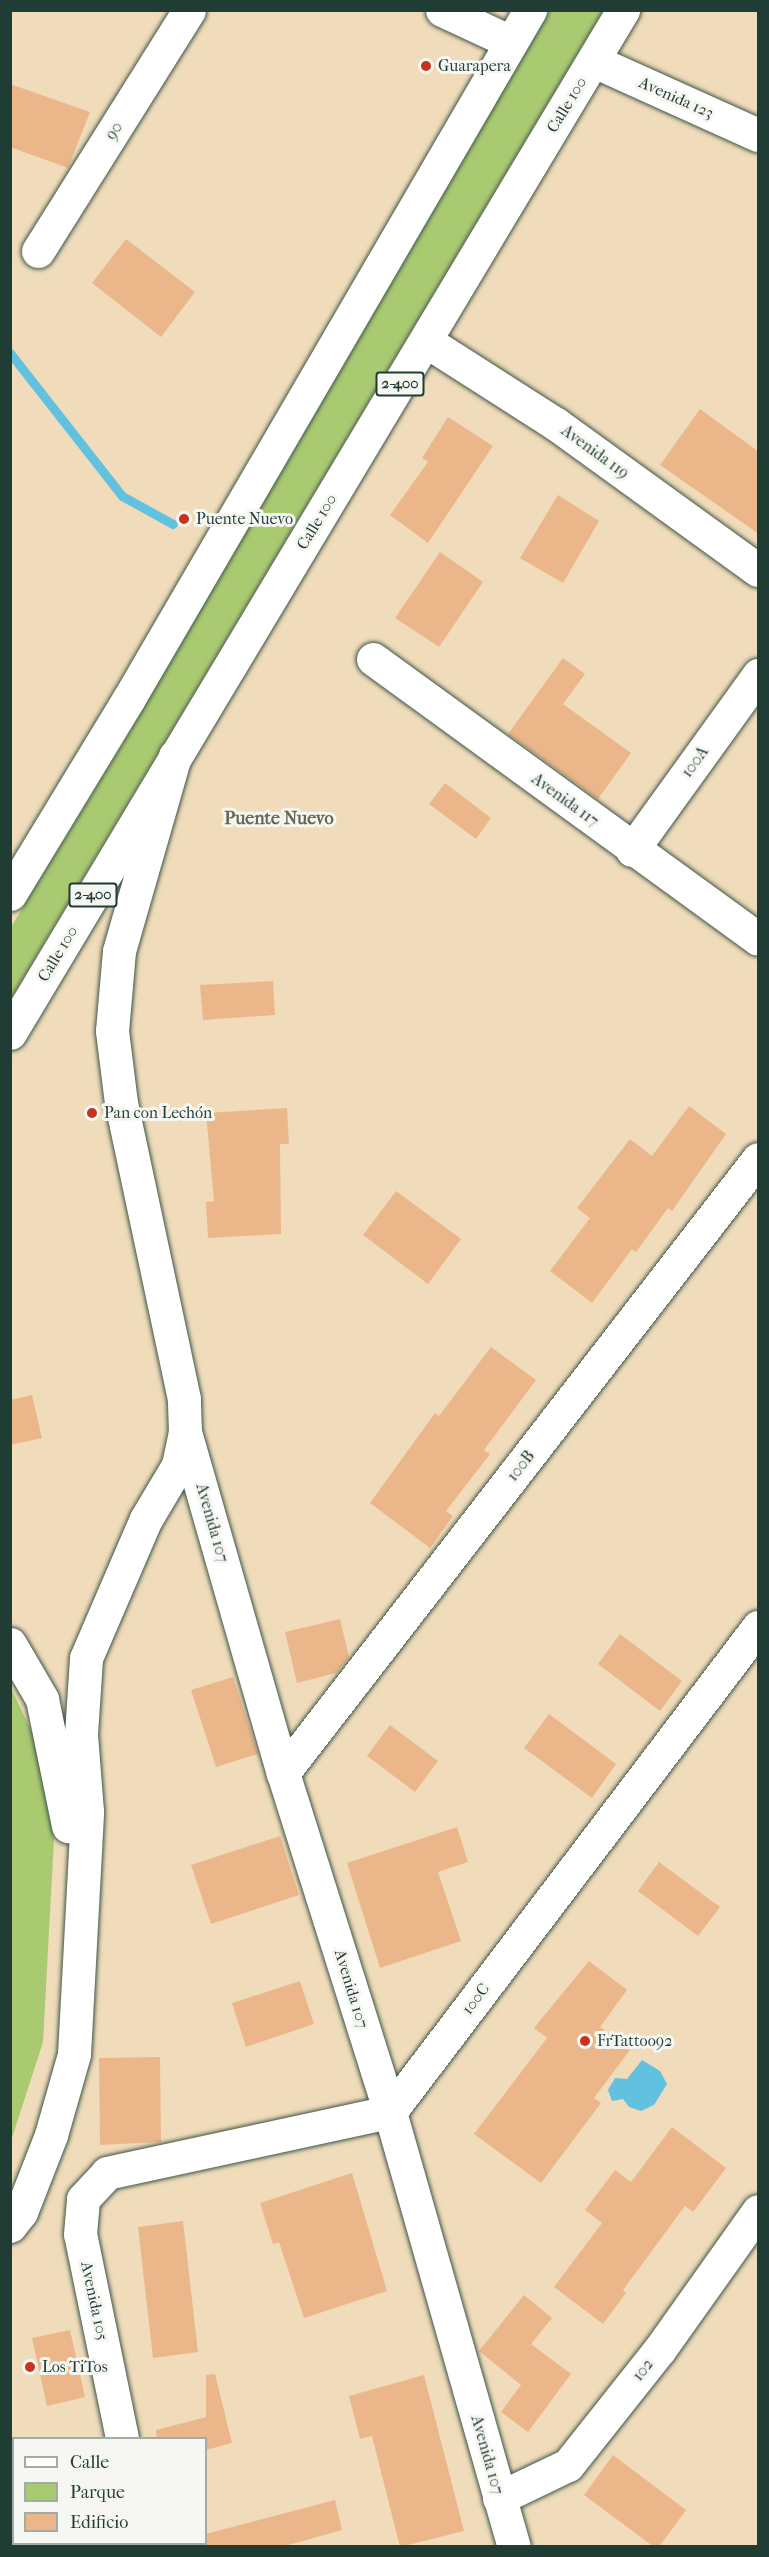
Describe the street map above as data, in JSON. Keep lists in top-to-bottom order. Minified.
{"streets":{"main road":["Avenida 123","Calle 100","90","2-400","Avenida 119","100A","Avenida 117","100B","Avenida 107","100C","Avenida 105","102"]},"crossings":[["Avenida 123","Calle 100"],["Calle 100","Avenida 119"],["100A","Avenida 117"],["100B","Avenida 107"],["Avenida 107","100C"],["Avenida 107","Avenida 105"],["Avenida 107","102"],["100C","Avenida 105"]],"districts":["Puente Nuevo"],"places":["Guarapera","Puente Nuevo","Pan con Lechón","FrTattoo92","Los TiTos"],"legend":["Calle","Parque","Edificio"]}
